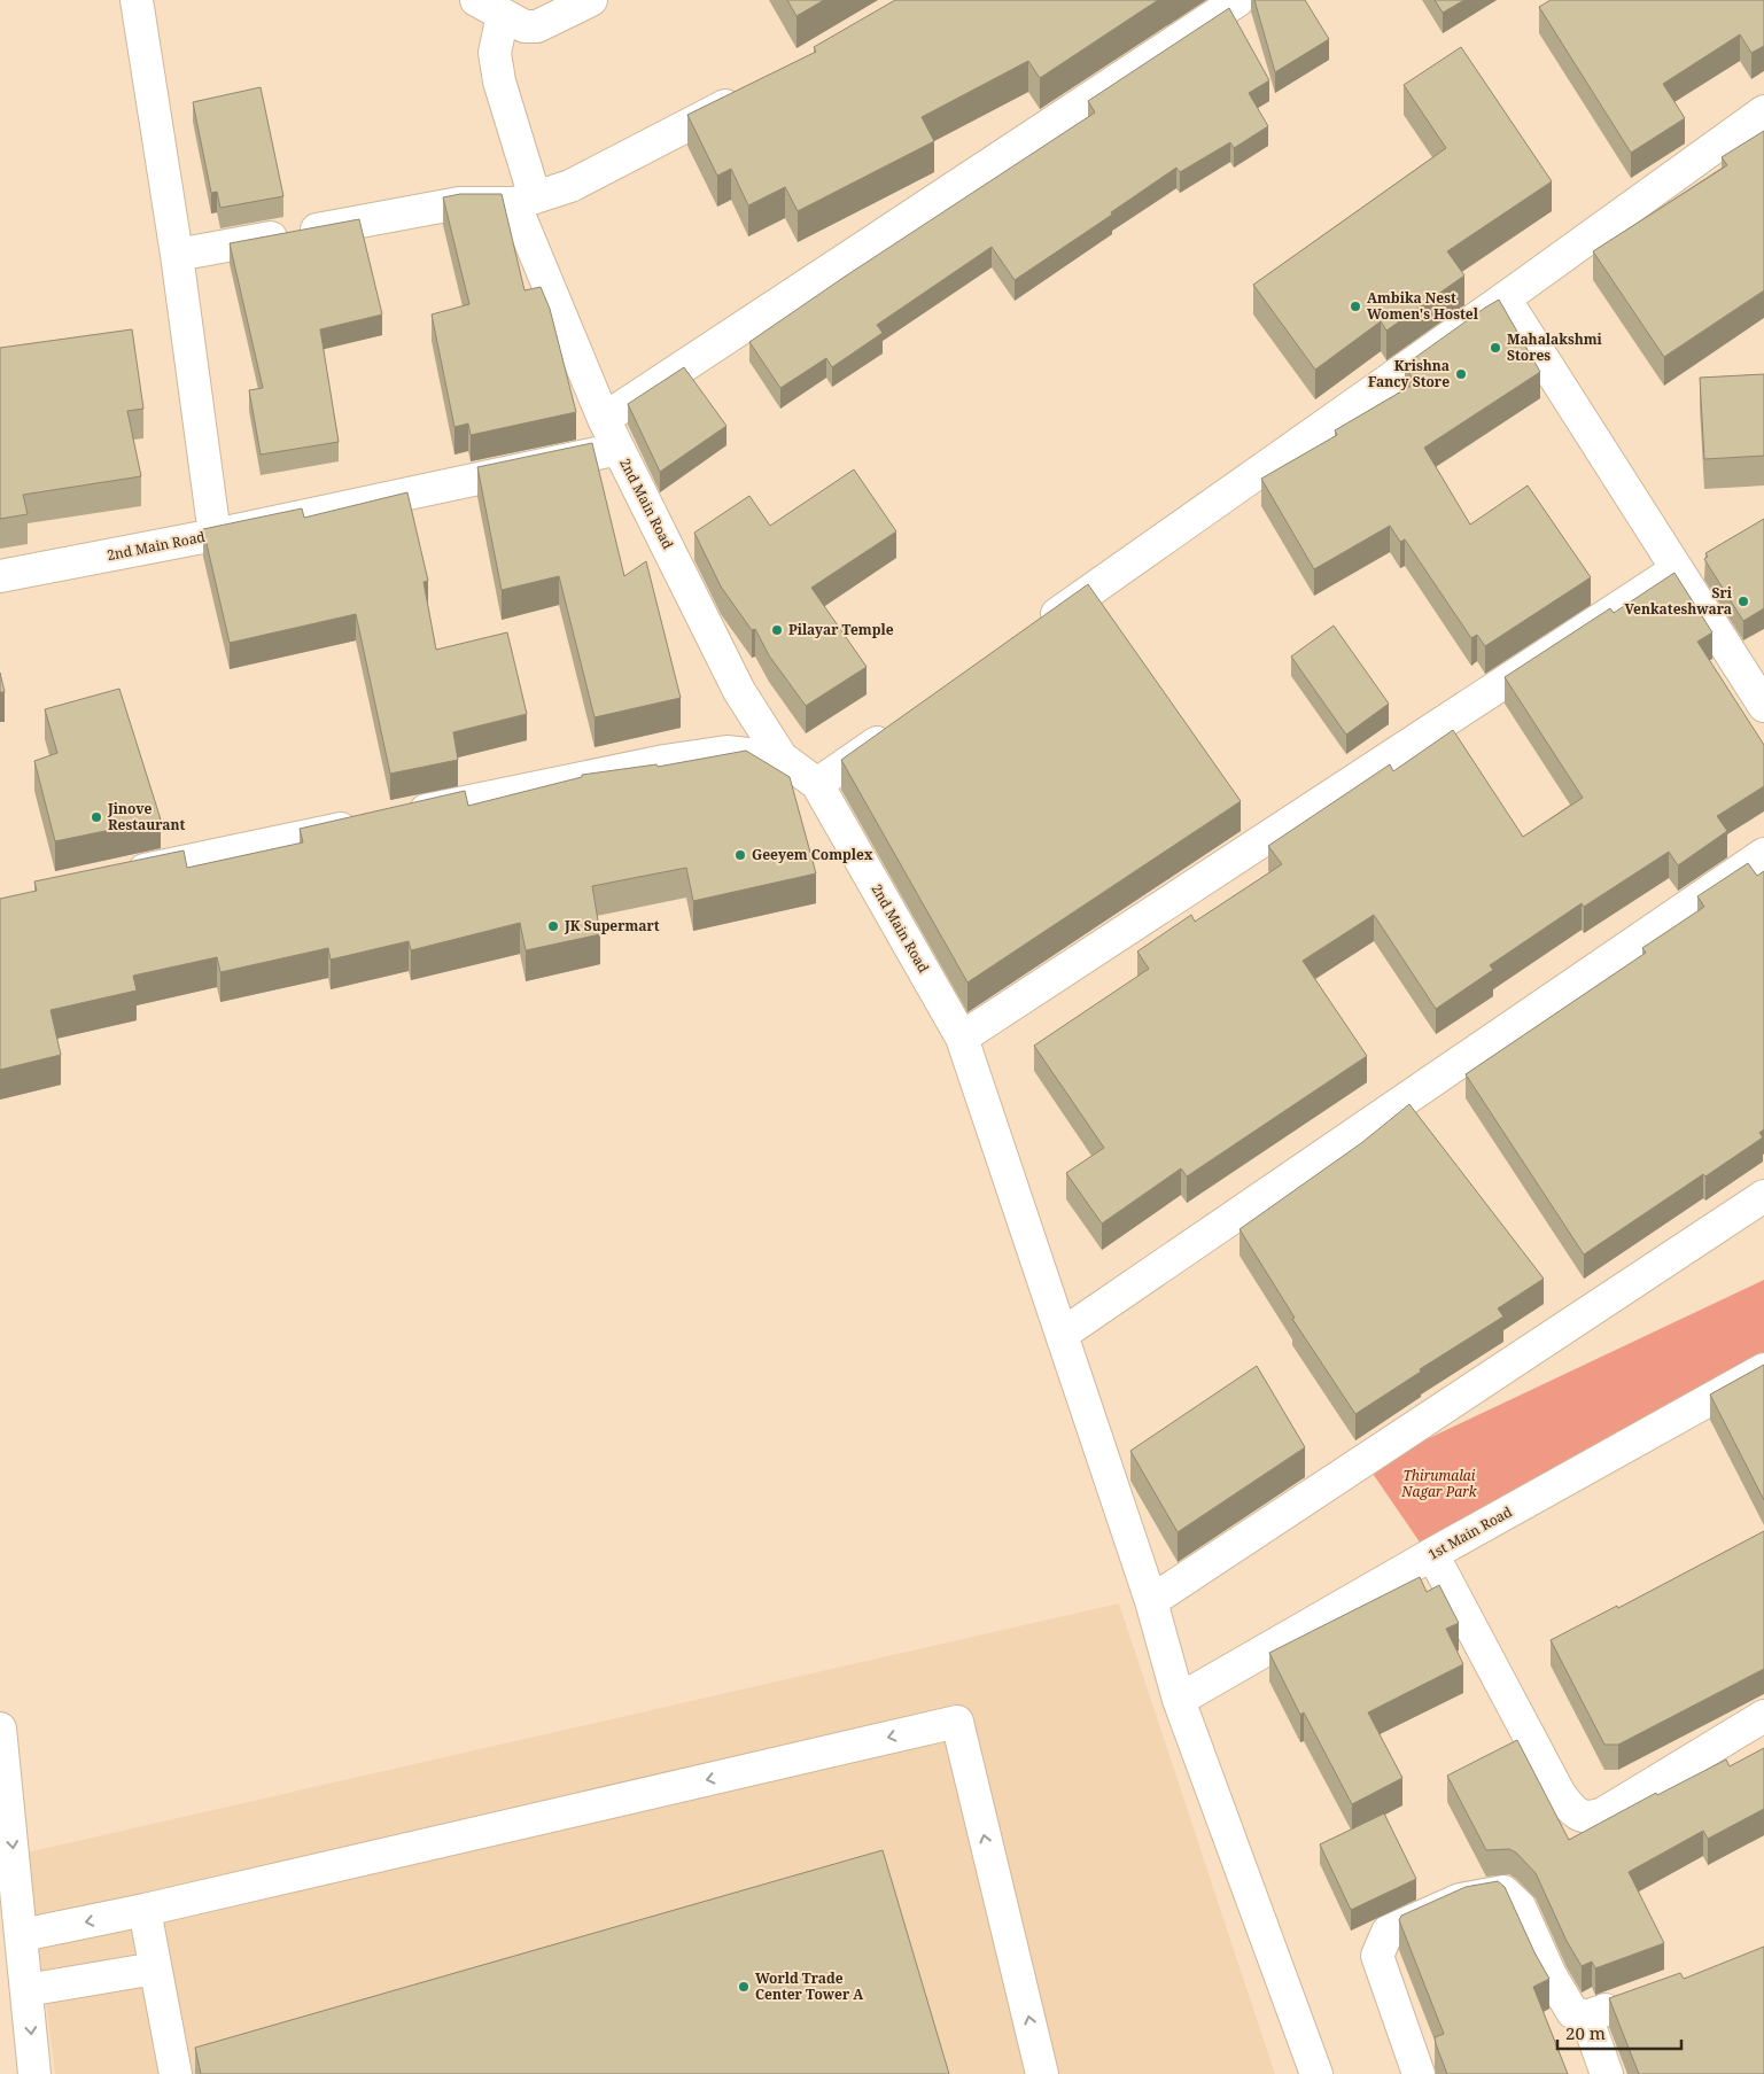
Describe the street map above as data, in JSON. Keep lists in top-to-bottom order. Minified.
{"streets":{"street":["2nd Main Road","1st Main Road"]},"crossings":[["2nd Main Road","1st Main Road"]],"parks":["Thirumalai Nagar Park"],"places":["Ambika Nest Women's Hostel","Mahalakshmi Stores","Krishna Fancy Store","Sri Venkateshwara","Pilayar Temple","Jinove Restaurant","Geeyem Complex","JK Supermart","World Trade Center Tower A"],"scale_bar":"20 m"}
